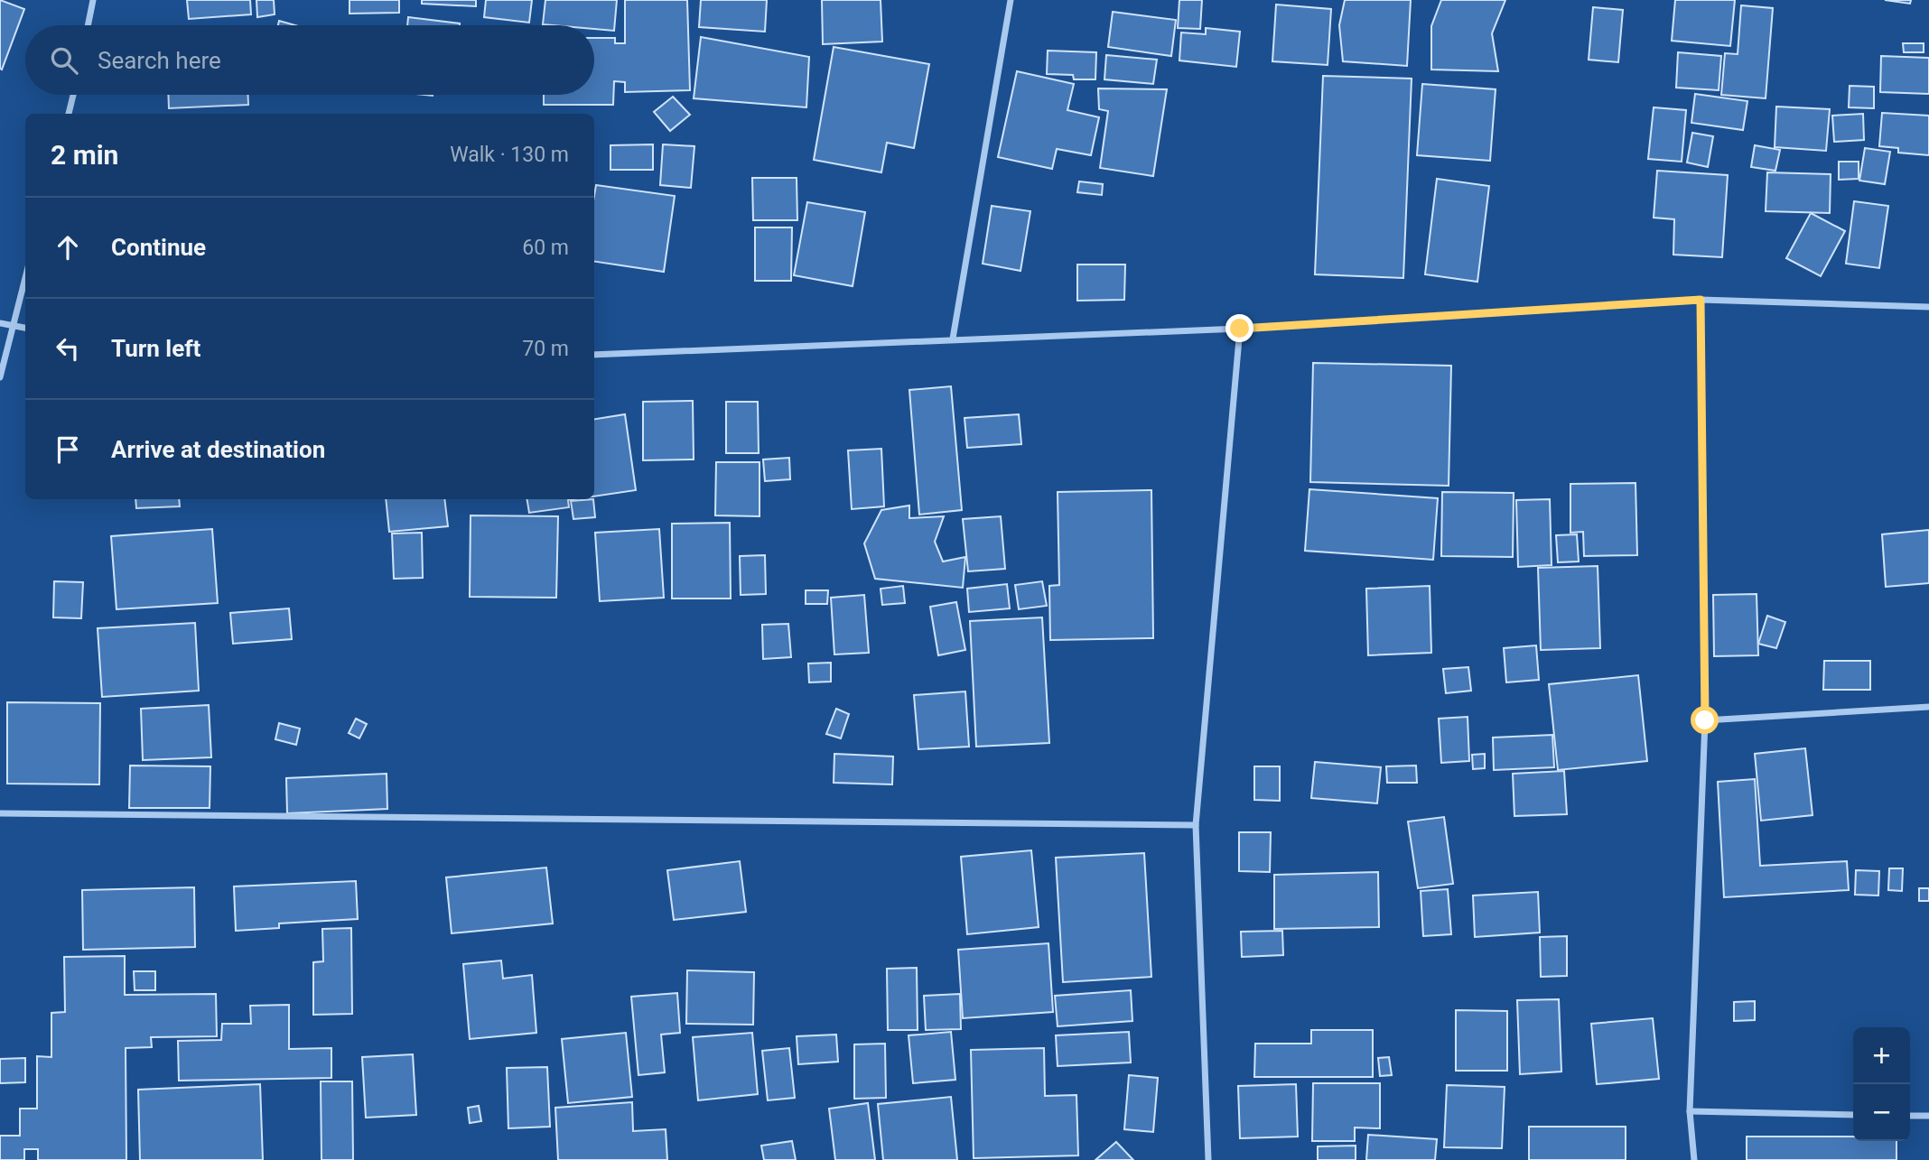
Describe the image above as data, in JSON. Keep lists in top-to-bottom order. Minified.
{"page":{"search":"Search here","heading":["2 min","Walk · 130 m"],"list":[["Continue","60 m"],["Turn left","70 m"],"Arrive at destination"],"map_buttons":["+","−"]}}
